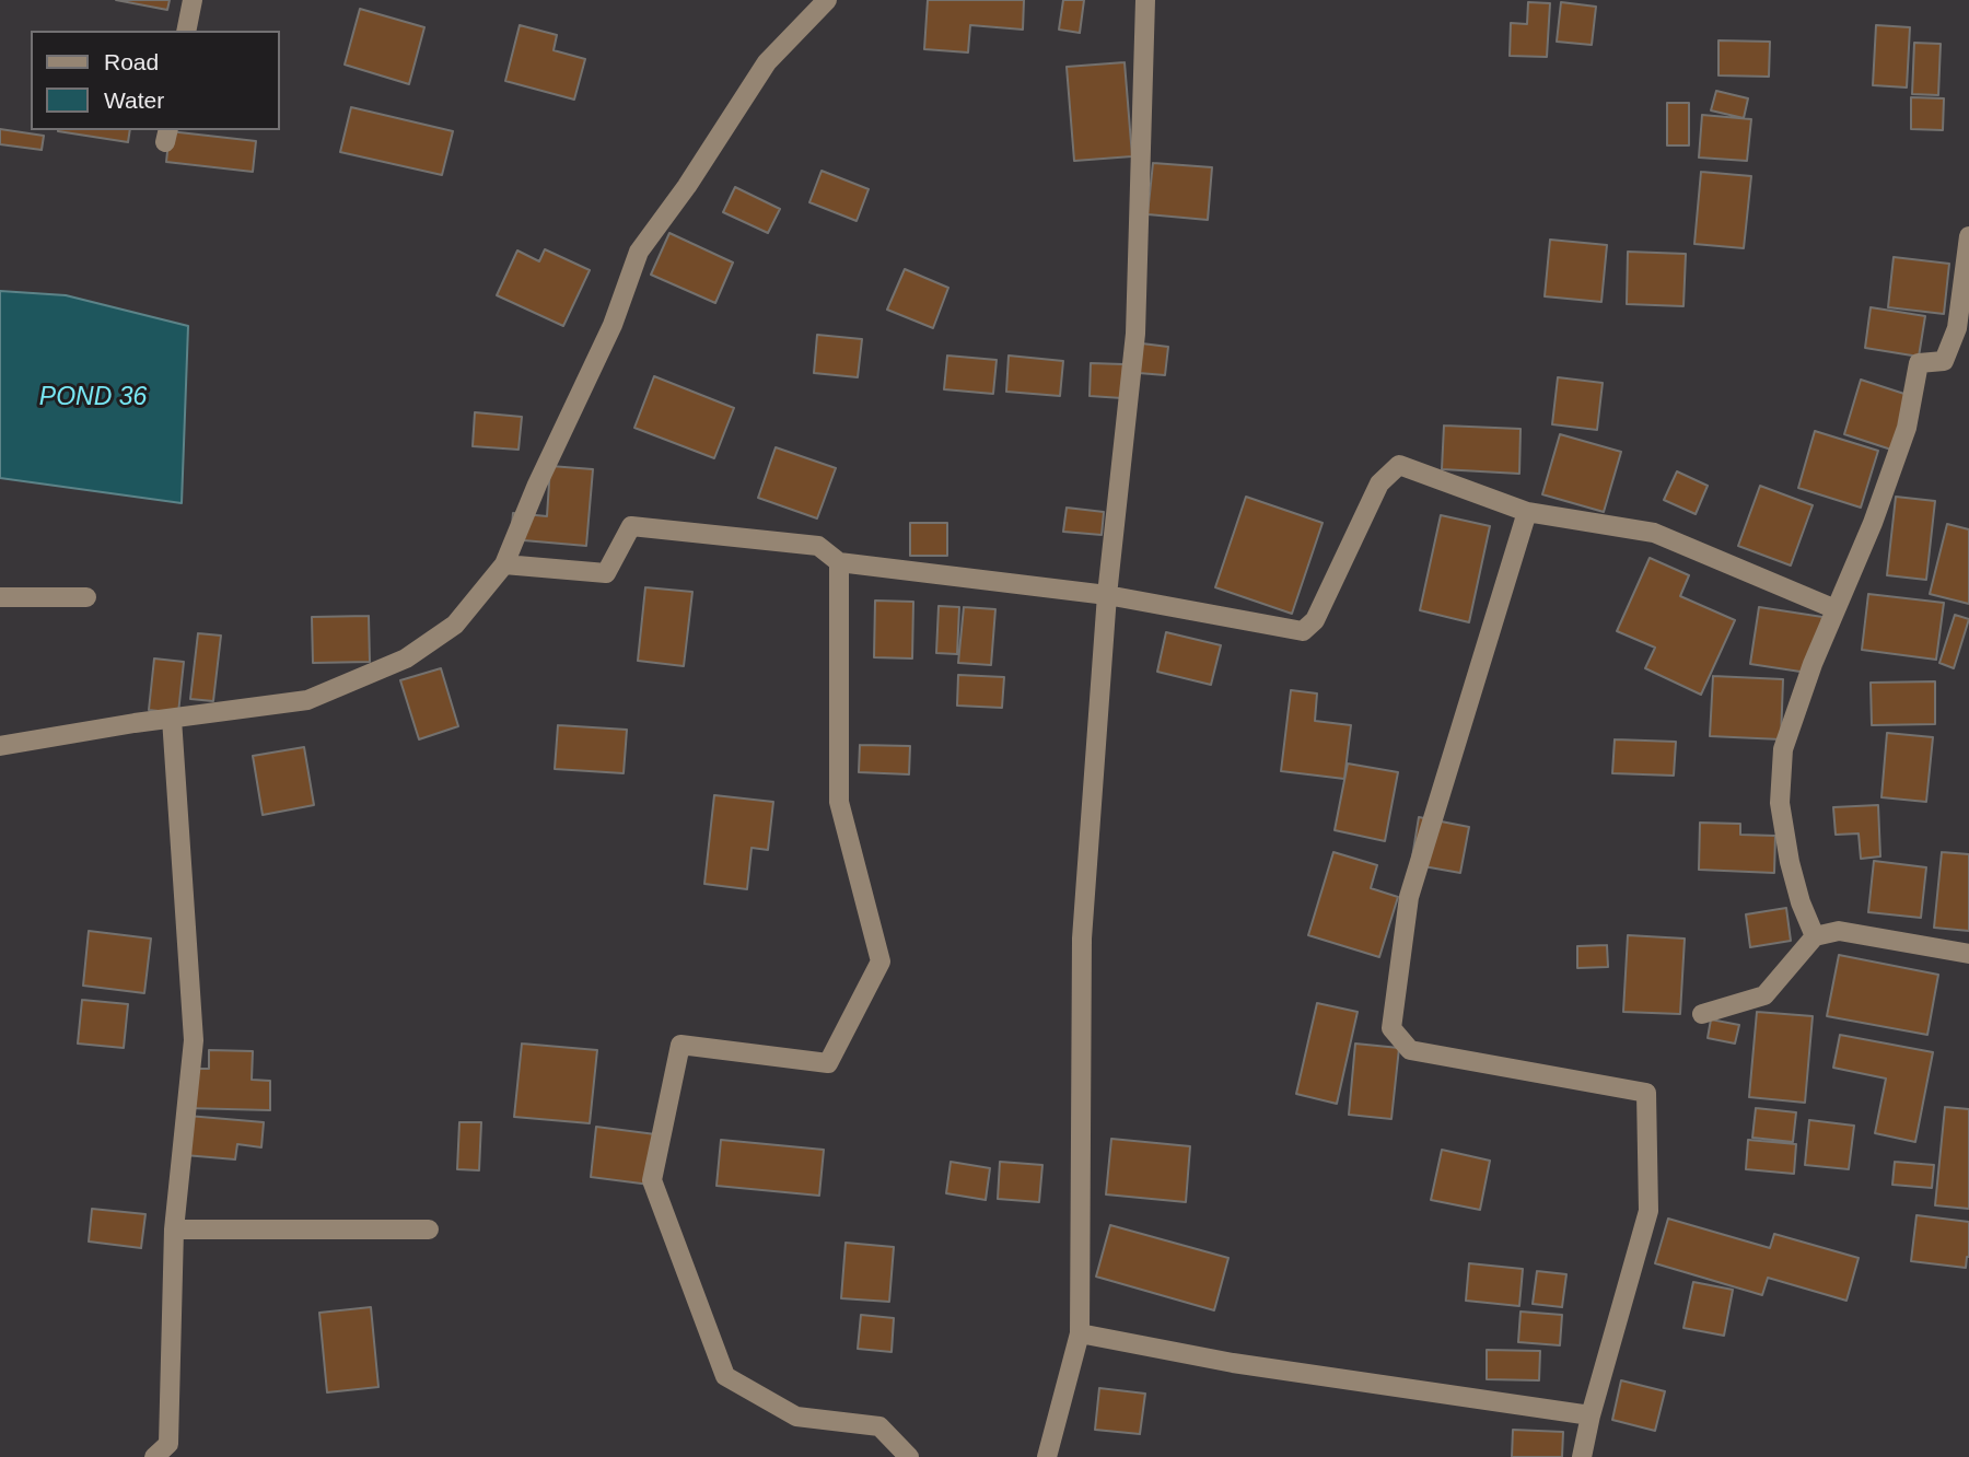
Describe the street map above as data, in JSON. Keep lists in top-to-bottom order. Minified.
{"water":["POND 36"],"legend":["Road","Water"]}
